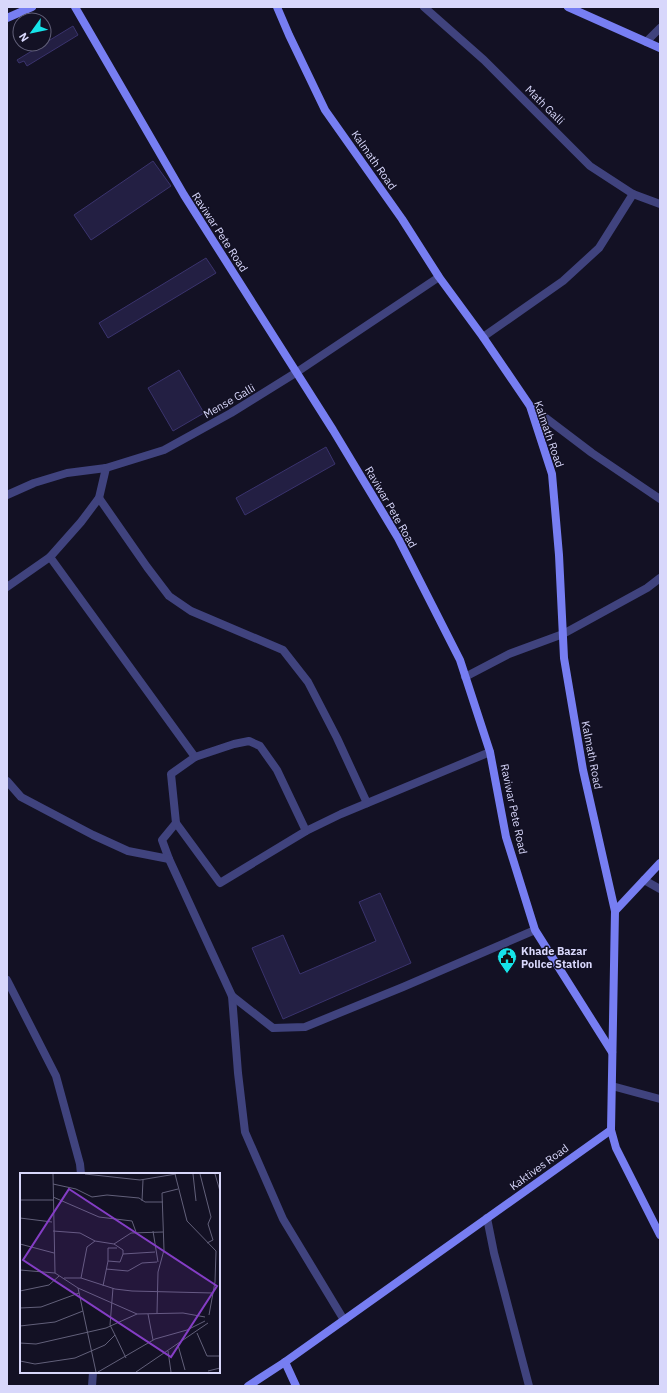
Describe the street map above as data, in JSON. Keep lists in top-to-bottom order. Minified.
{"streets":{"street":["Math Galli","Kalmath Road","Raviwar Pete Road","Mense Galli","Kaktives Road"]},"crossings":[["Kalmath Road","Mense Galli"],["Raviwar Pete Road","Mense Galli"]],"places":{"public building":["Khade Bazar Police Station"]},"north":"bottom left"}
